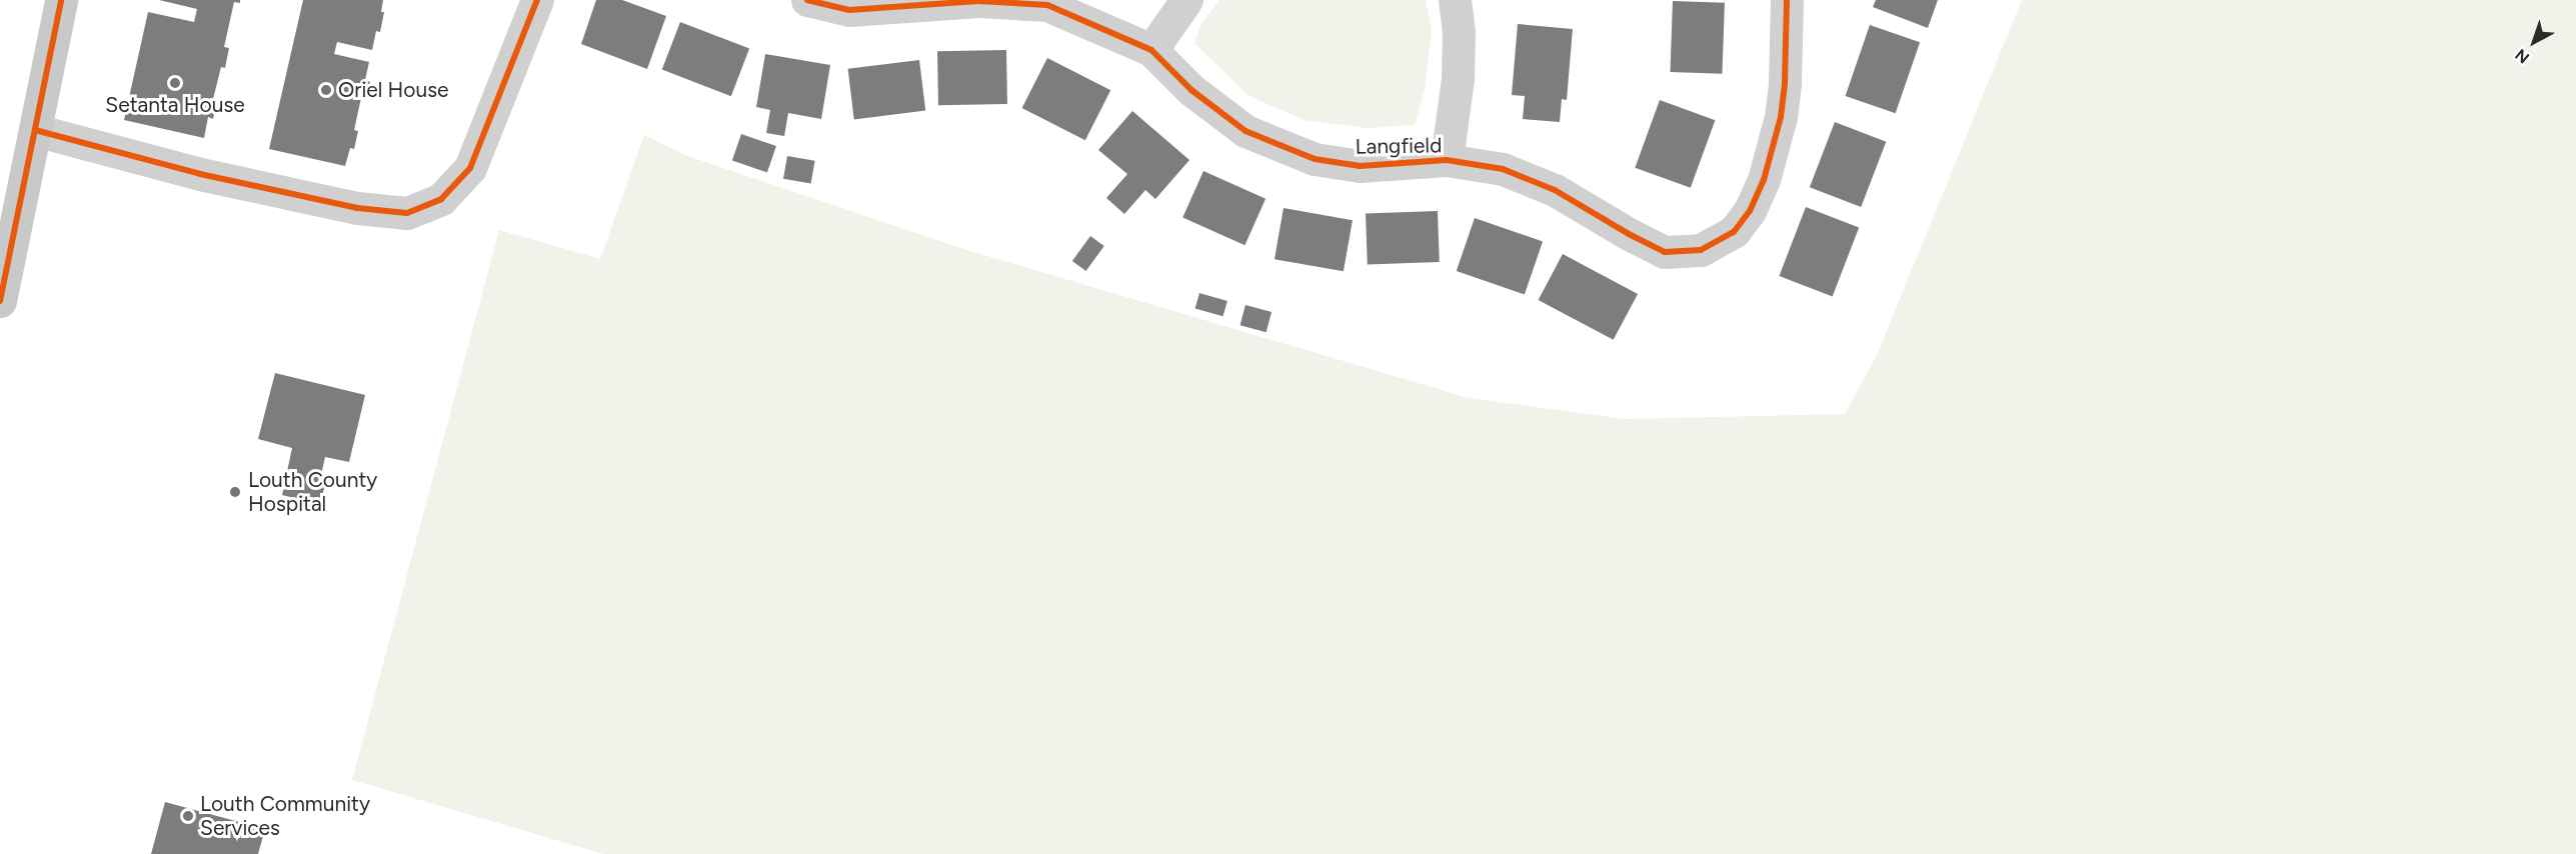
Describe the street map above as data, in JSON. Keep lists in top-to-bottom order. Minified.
{"streets":{"street":["Langfield"]},"places":["Setanta House","Oriel House","Louth County Hospital","Louth Community Services"],"north":"bottom left"}
